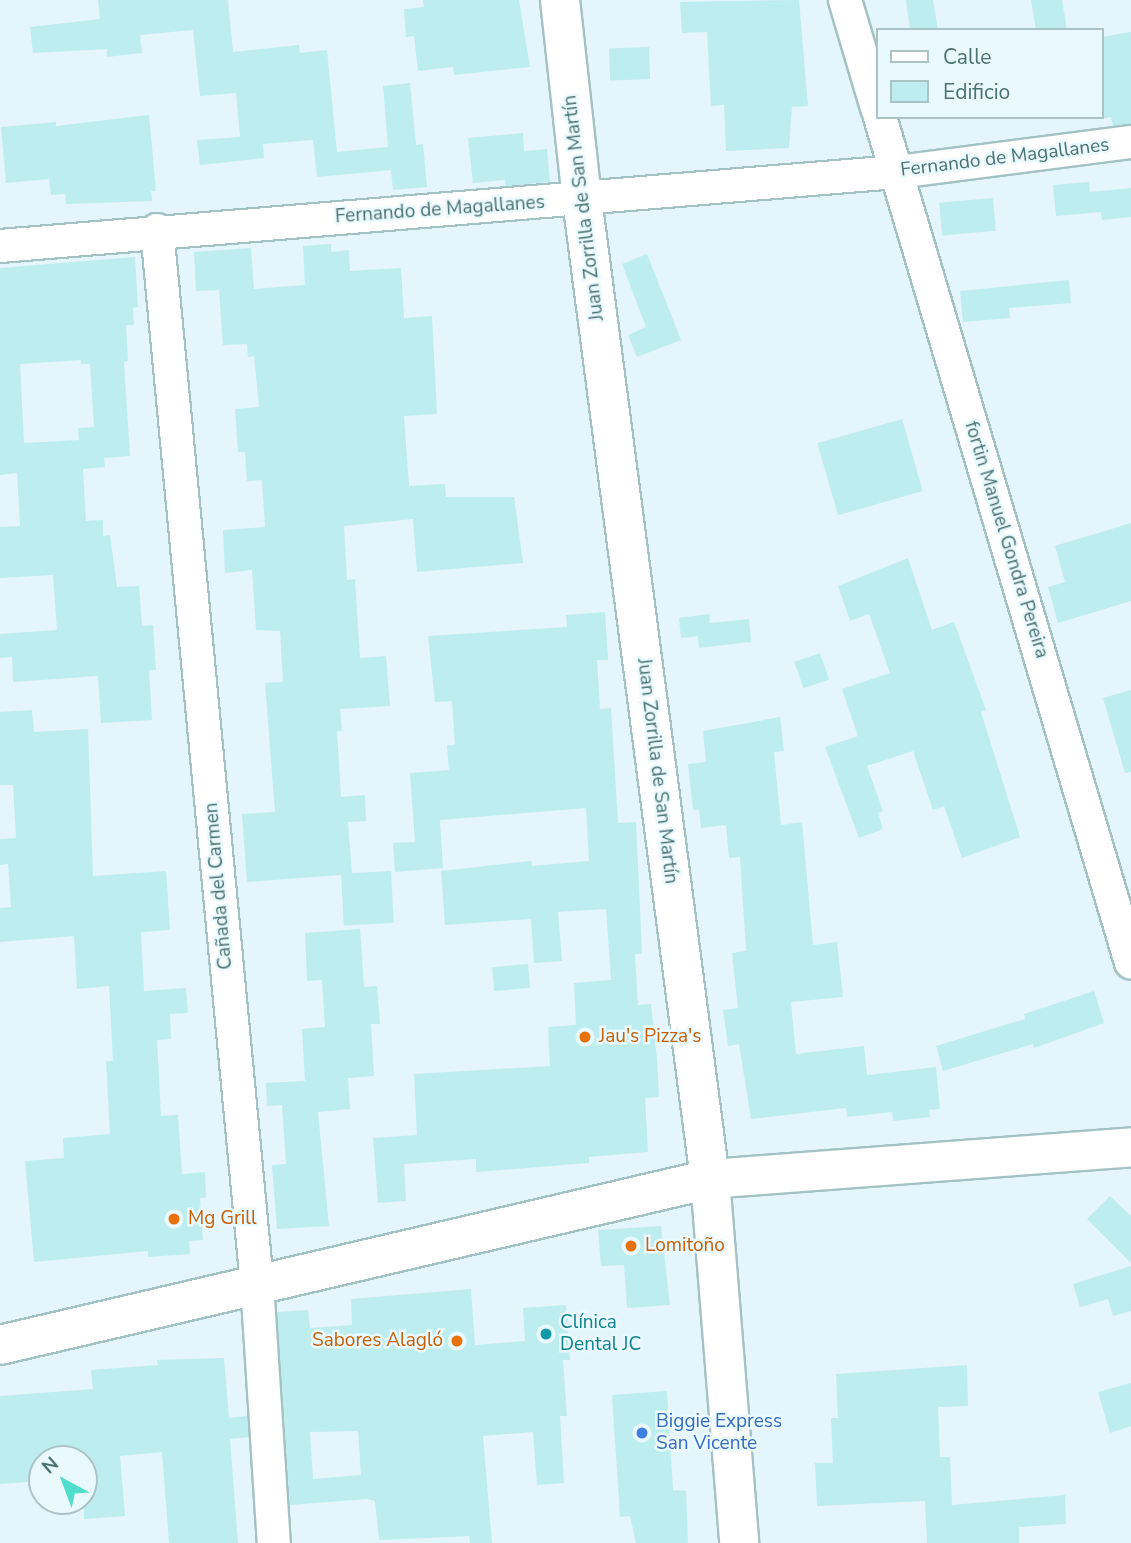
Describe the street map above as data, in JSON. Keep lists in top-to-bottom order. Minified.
{"streets":{"street":["Fernando de Magallanes","Juan Zorrilla de San Martín","fortin Manuel Gondra Pereira","Cañada del Carmen"]},"crossings":[["Fernando de Magallanes","Juan Zorrilla de San Martín"],["Fernando de Magallanes","fortin Manuel Gondra Pereira"],["Fernando de Magallanes","Cañada del Carmen"]],"places":["Jau's Pizza's","Mg Grill","Lomitoño","Clínica Dental JC","Sabores Alagló","Biggie Express San Vicente"],"legend":["Calle","Edificio"],"north":"top left"}
